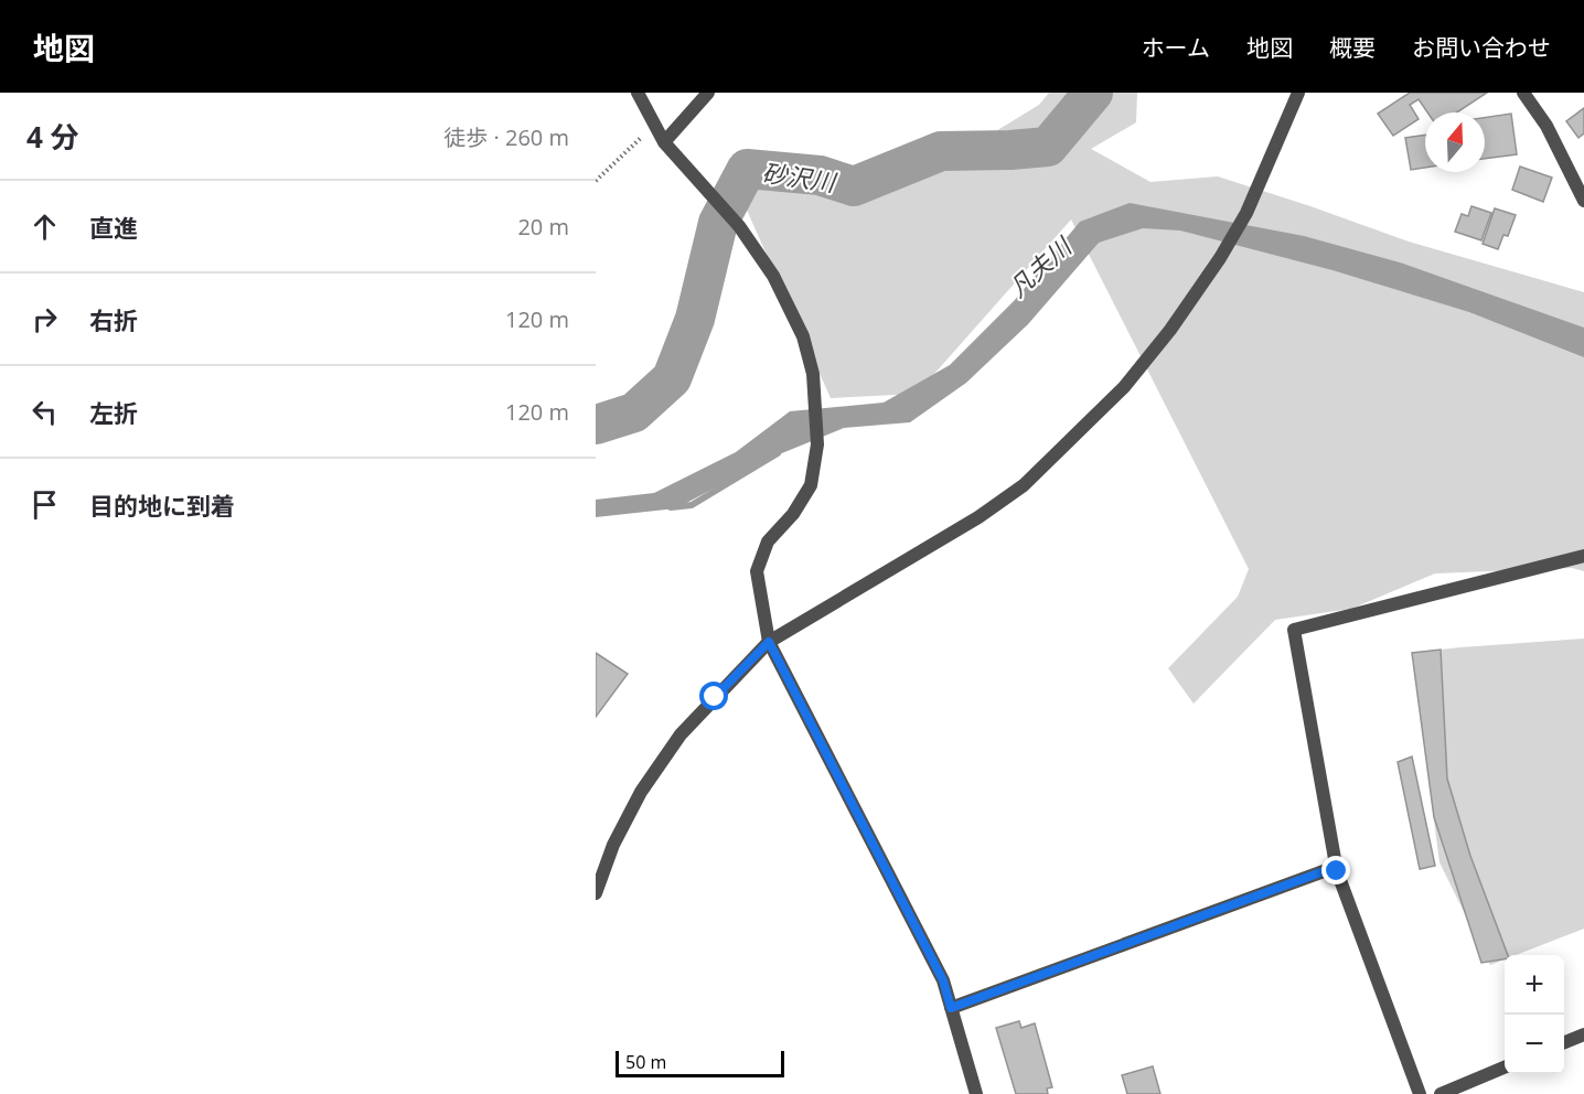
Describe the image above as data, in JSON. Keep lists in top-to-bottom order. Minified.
{"water":["砂沢川","凡夫川"],"scale_bar":"50 m","north":"top","page":{"header":"地図","nav":["ホーム","地図","概要","お問い合わせ"],"heading":["4 分","徒歩 · 260 m"],"list":[["直進","20 m"],["右折","120 m"],["左折","120 m"],"目的地に到着"],"map_buttons":["+","−"],"scale":"50 m"}}
